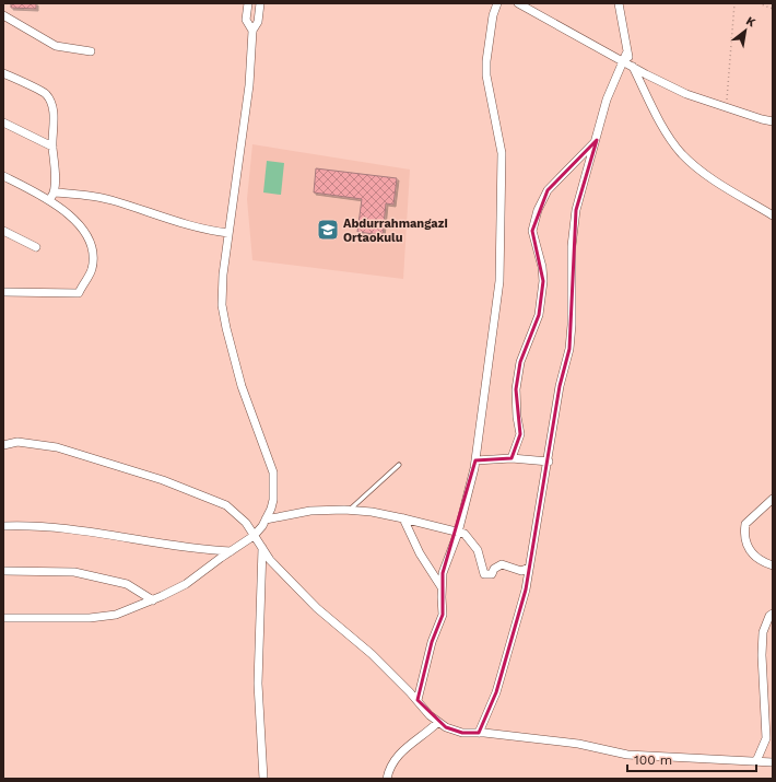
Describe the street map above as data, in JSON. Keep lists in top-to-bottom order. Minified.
{"places":{"school or university":["Abdurrahmangazi Ortaokulu"]},"scale_bar":"100 m","north":"top right"}
